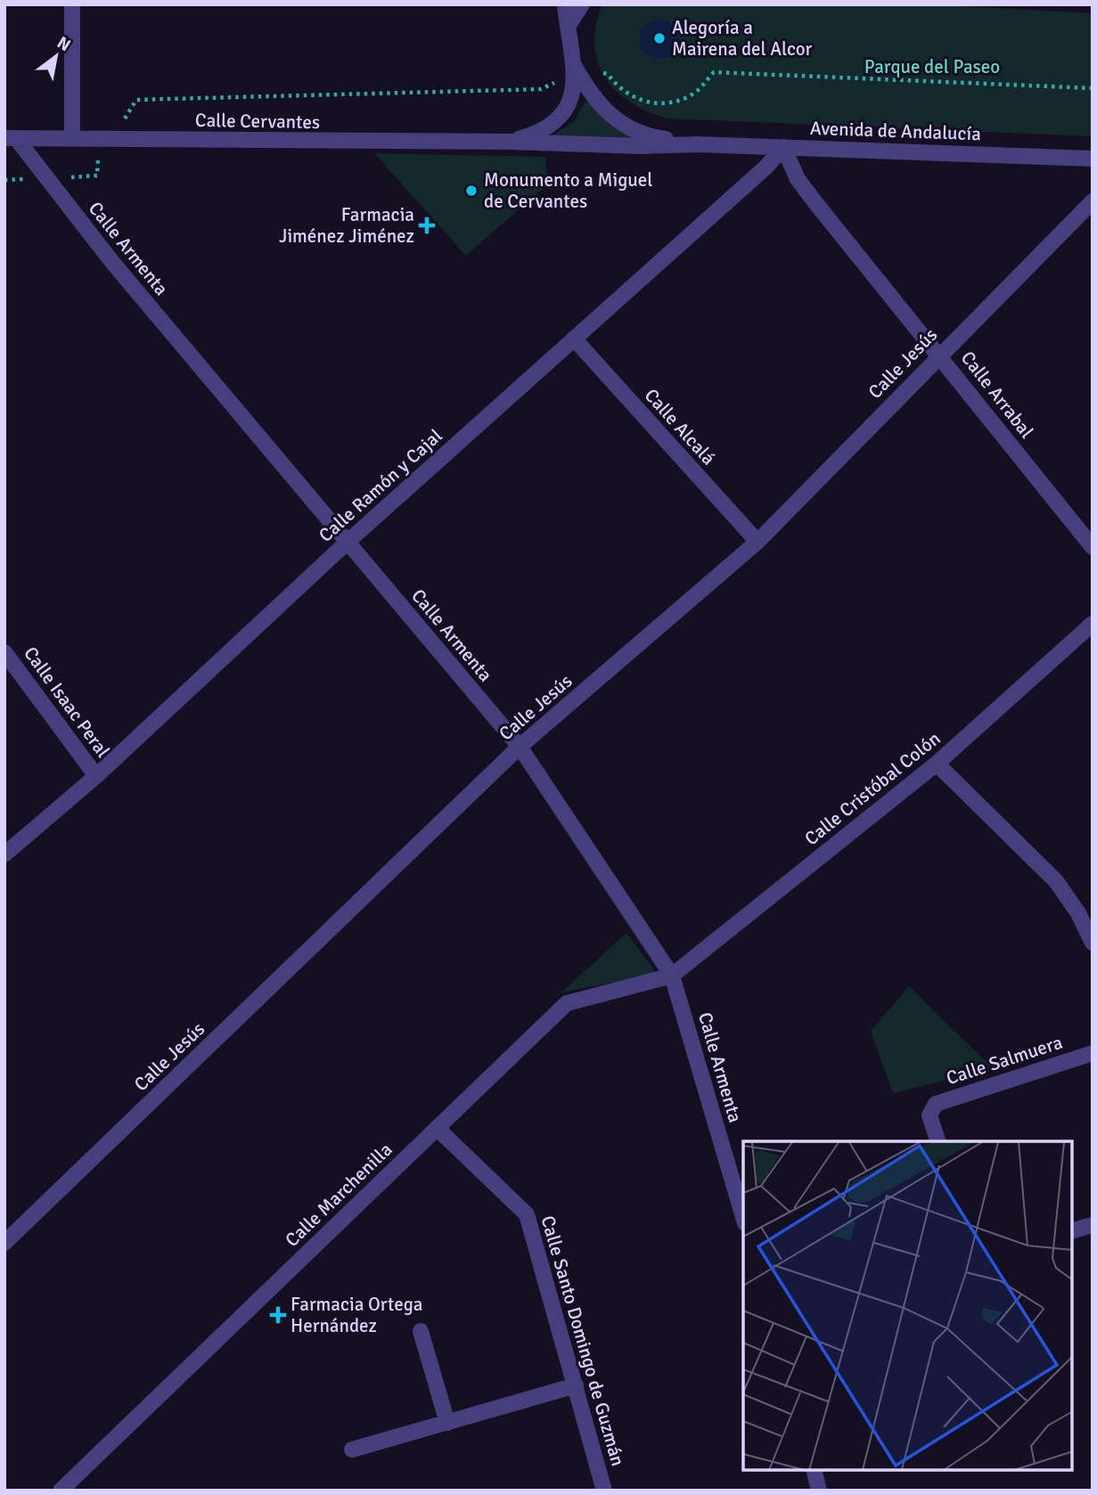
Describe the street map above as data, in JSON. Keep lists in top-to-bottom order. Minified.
{"streets":{"street":["Calle Cervantes","Avenida de Andalucía","Calle Armenta","Calle Jesús","Calle Arrabal","Calle Alcalá","Calle Ramón y Cajal","Calle Isaac Peral","Calle Cristóbal Colón","Calle Salmuera","Calle Marchenilla","Calle Santo Domingo de Guzmán"]},"crossings":[["Calle Cervantes","Avenida de Andalucía"],["Calle Cervantes","Calle Armenta"],["Avenida de Andalucía","Calle Arrabal"],["Avenida de Andalucía","Calle Ramón y Cajal"],["Calle Armenta","Calle Jesús"],["Calle Armenta","Calle Ramón y Cajal"],["Calle Armenta","Calle Cristóbal Colón"],["Calle Armenta","Calle Marchenilla"],["Calle Jesús","Calle Arrabal"],["Calle Jesús","Calle Alcalá"],["Calle Arrabal","Calle Ramón y Cajal"],["Calle Alcalá","Calle Ramón y Cajal"],["Calle Ramón y Cajal","Calle Isaac Peral"],["Calle Cristóbal Colón","Calle Marchenilla"],["Calle Marchenilla","Calle Santo Domingo de Guzmán"]],"parks":["Parque del Paseo"],"places":{"other":["Alegoría a Mairena del Alcor","Monumento a Miguel de Cervantes"],"health":["Farmacia Jiménez Jiménez","Farmacia Ortega Hernández"]},"north":"top right"}
